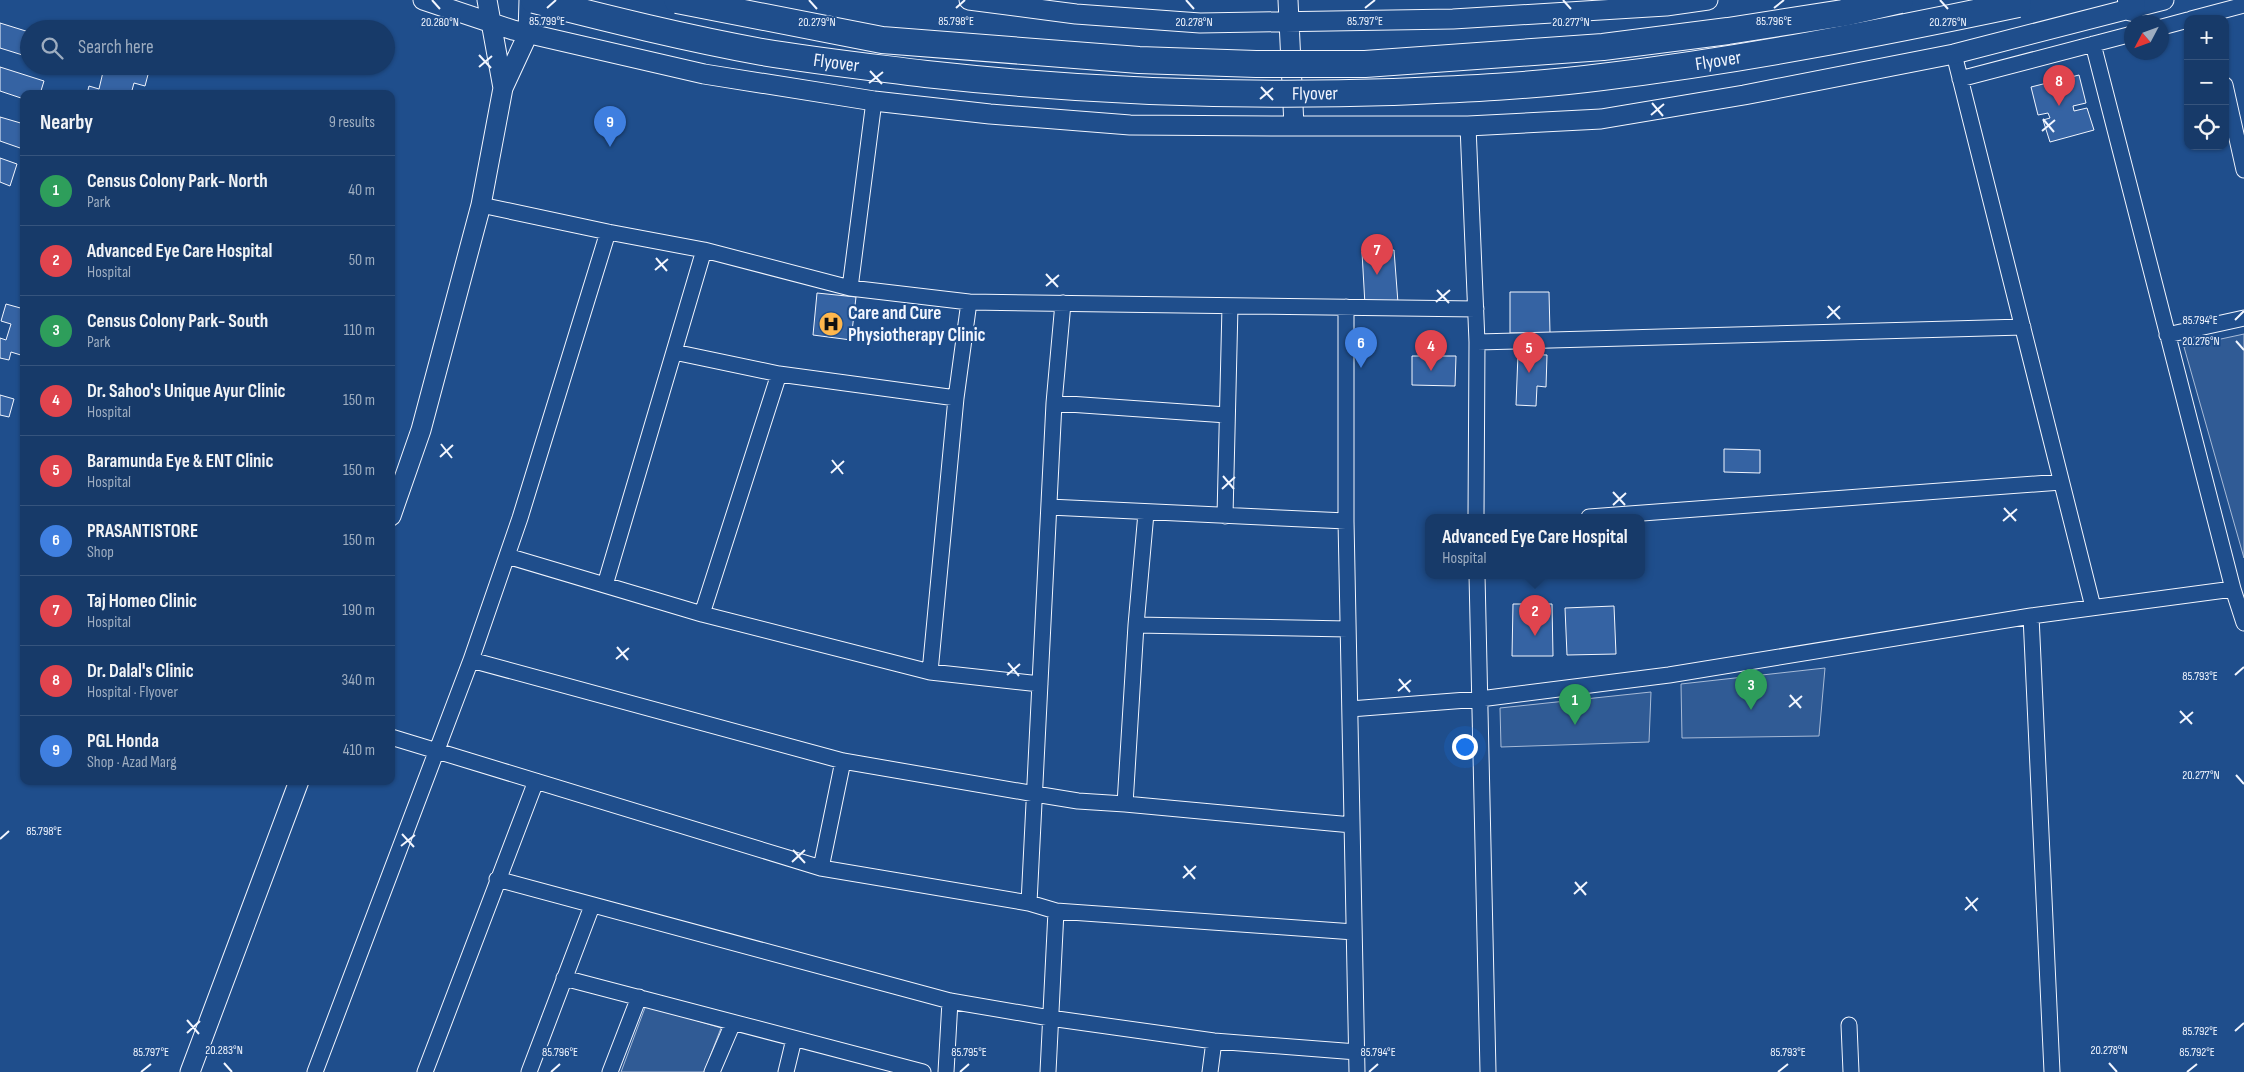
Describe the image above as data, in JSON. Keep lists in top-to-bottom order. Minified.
{"streets":{"highway":["Flyover"]},"places":{"hospital":["Care and Cure Physiotherapy Clinic"]},"north":"bottom left","page":{"map_buttons":["+","−"],"search":"Search here","pins":["8","9","7","6","4","5","2","3","1"],"heading":["Nearby","9 results"],"list":[{"mark":"1","name":"Census Colony Park- North","note":"Park","value":"40 m"},{"mark":"2","name":"Advanced Eye Care Hospital","note":"Hospital","value":"50 m"},{"mark":"3","name":"Census Colony Park- South","note":"Park","value":"110 m"},{"mark":"4","name":"Dr. Sahoo's Unique Ayur Clinic","note":"Hospital","value":"150 m"},{"mark":"5","name":"Baramunda Eye & ENT Clinic","note":"Hospital","value":"150 m"},{"mark":"6","name":"PRASANTISTORE","note":"Shop","value":"150 m"},{"mark":"7","name":"Taj Homeo Clinic","note":"Hospital","value":"190 m"},{"mark":"8","name":"Dr. Dalal's Clinic","note":"Hospital · Flyover","value":"340 m"},{"mark":"9","name":"PGL Honda","note":"Shop · Azad Marg","value":"410 m"}],"popup":["Advanced Eye Care Hospital","Hospital"]},"coordinates":["85.799°E","85.798°E","85.797°E","85.796°E","20.280°N","20.279°N","20.278°N","20.277°N","20.276°N","85.794°E","85.793°E","85.792°E","20.283°N","85.795°E"]}
